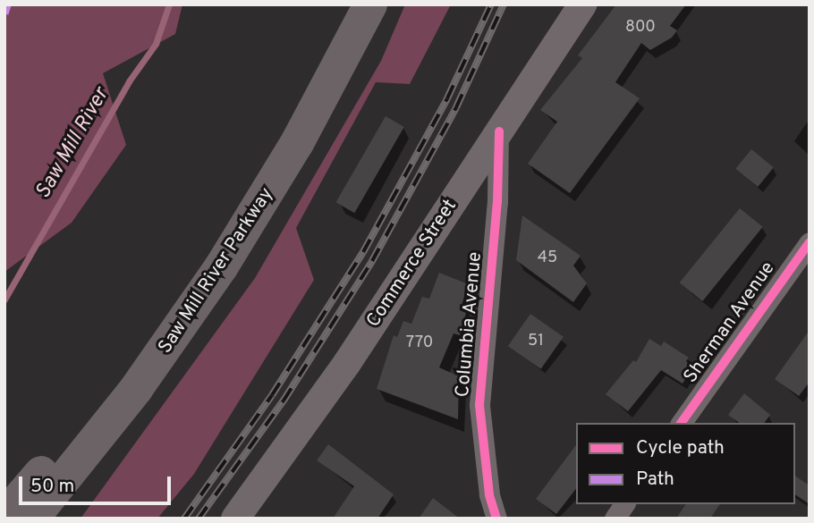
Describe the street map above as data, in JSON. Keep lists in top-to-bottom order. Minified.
{"streets":{"highway":["Saw Mill River Parkway"],"main road":["Commerce Street"],"street":["Sherman Avenue","Columbia Avenue"]},"crossings":[["Commerce Street","Columbia Avenue"]],"water":["Saw Mill River"],"house_numbers":["800","45","51","770"],"legend":["Cycle path","Path"],"scale_bar":"50 m"}
